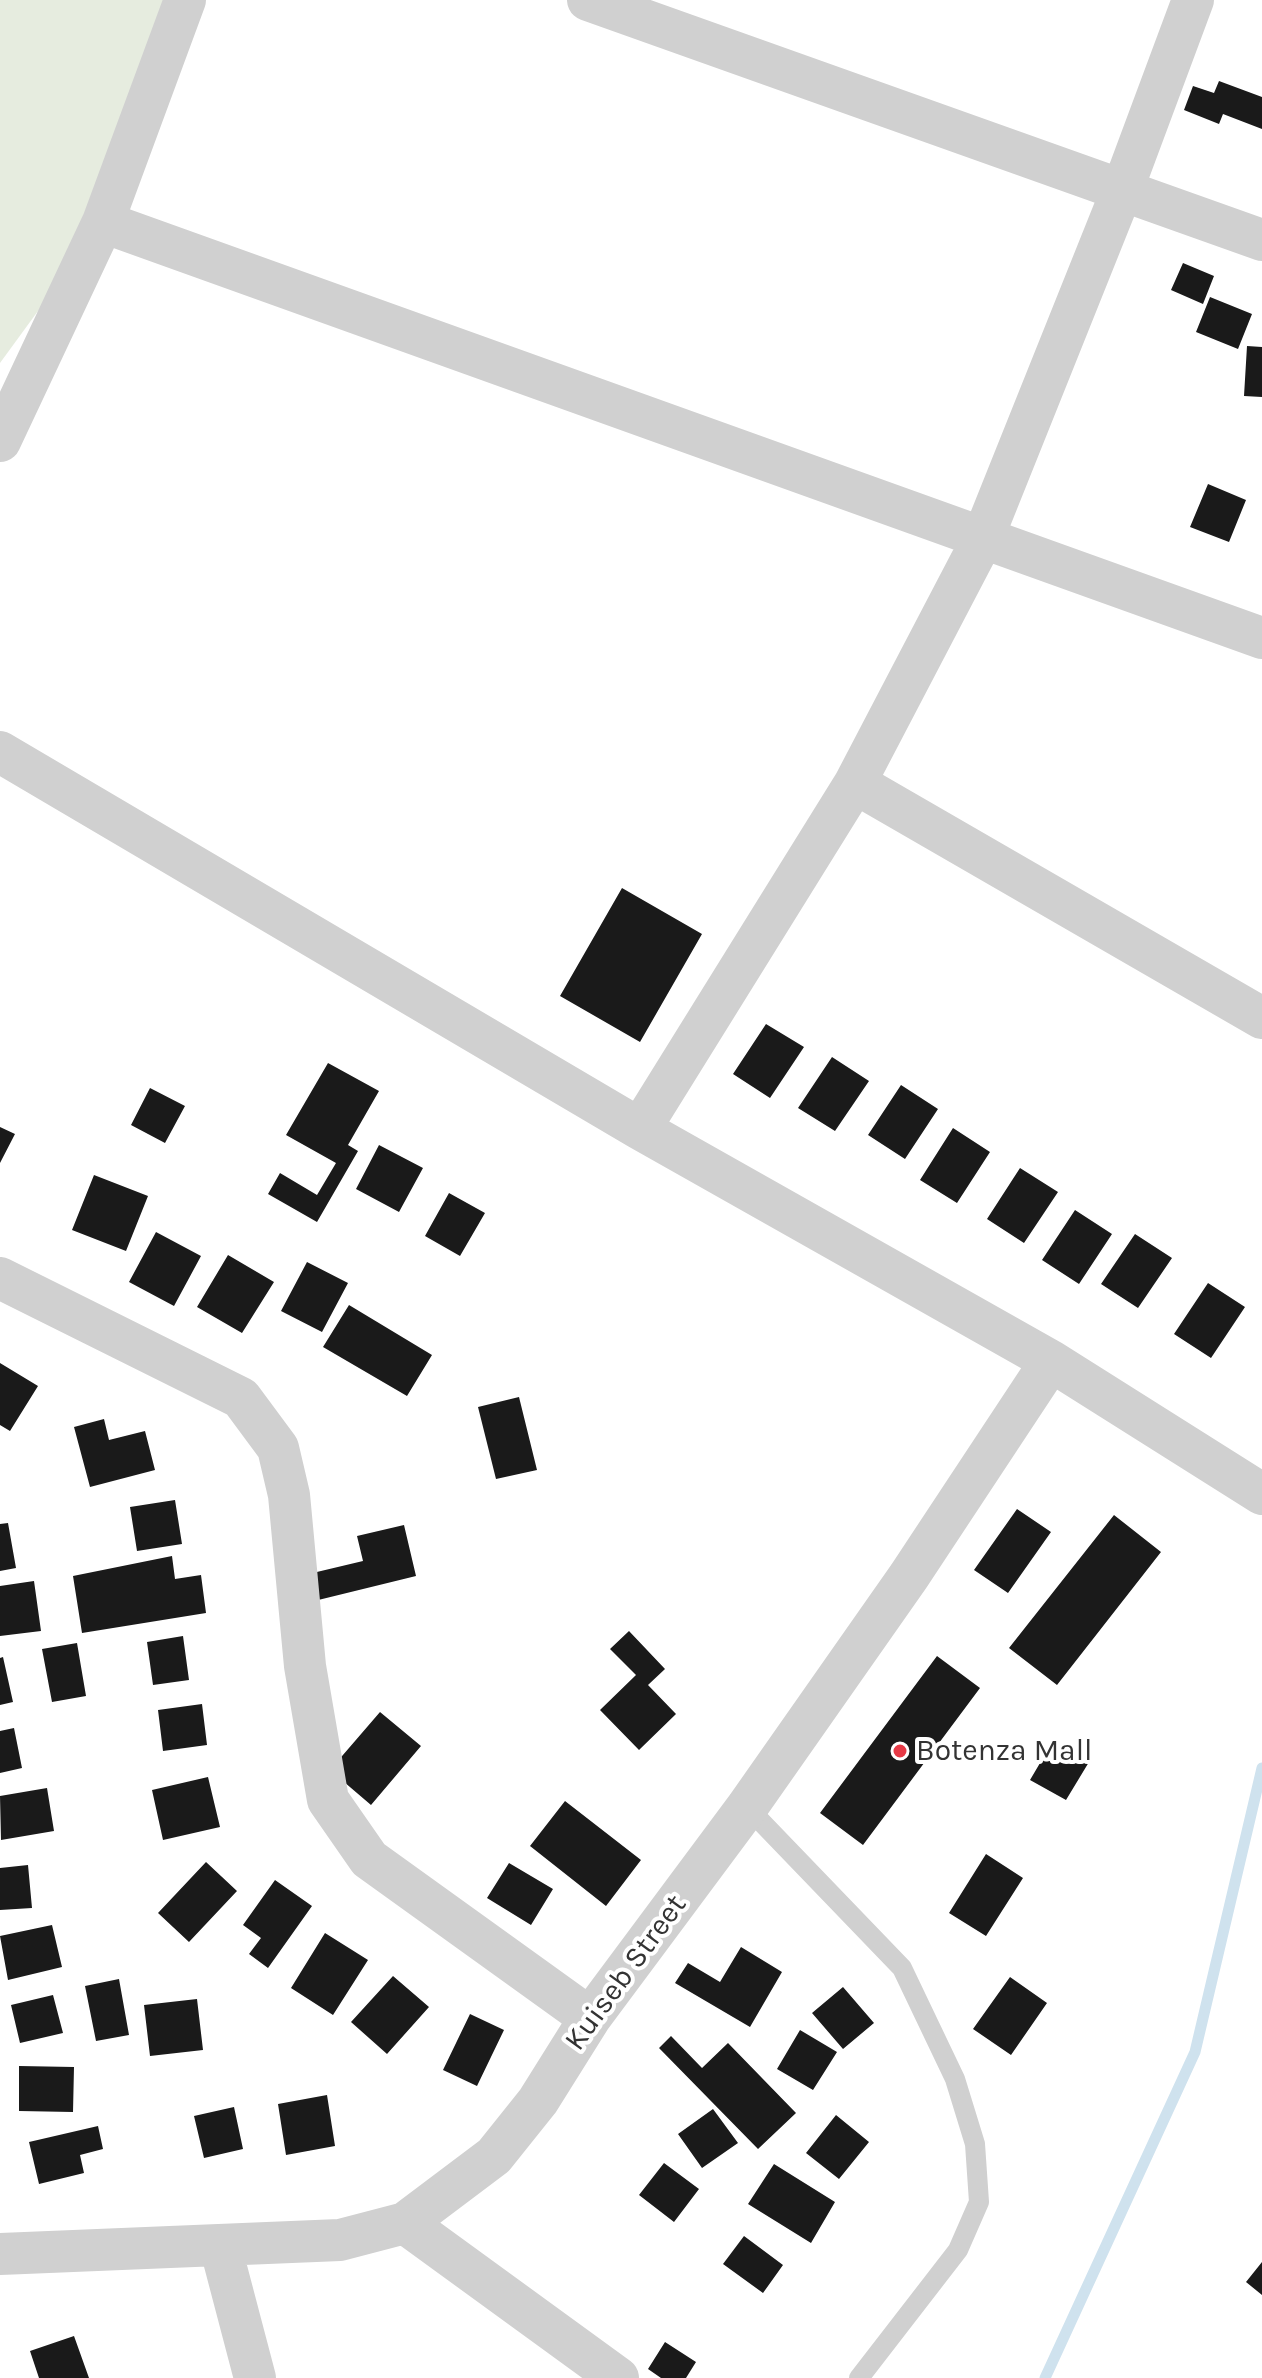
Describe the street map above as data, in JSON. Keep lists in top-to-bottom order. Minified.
{"streets":{"street":["Kuiseb Street"]},"places":["Botenza Mall"]}
